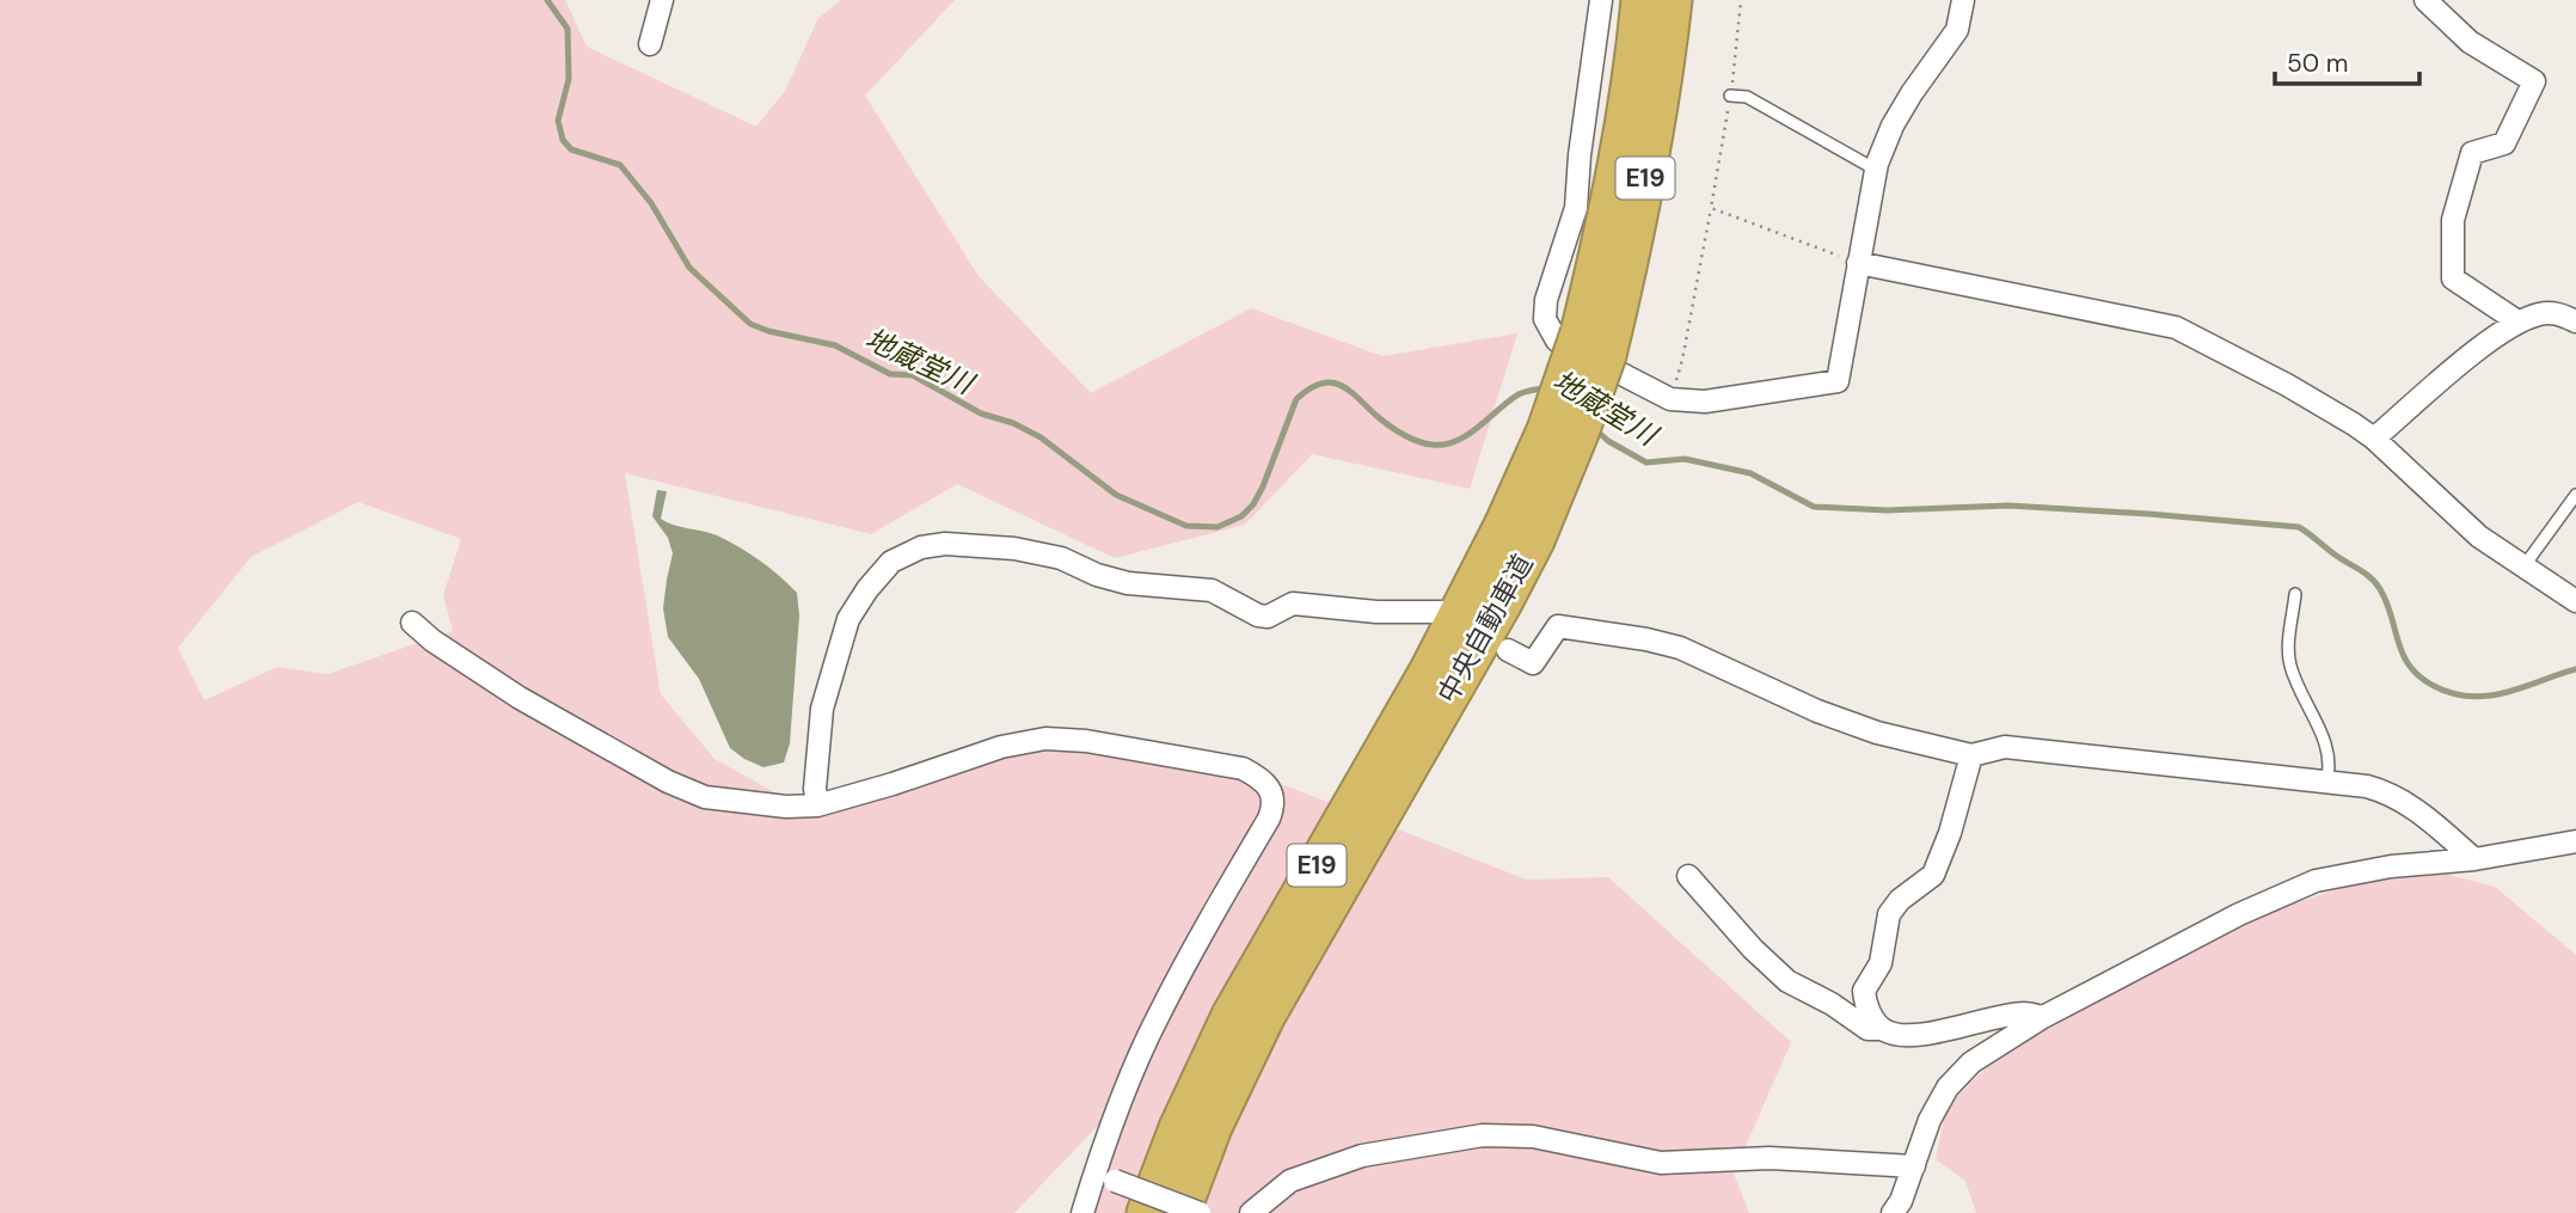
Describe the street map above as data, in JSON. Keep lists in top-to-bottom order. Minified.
{"streets":{"highway":["E19","中央自動車道"]},"water":["地蔵堂川"],"scale_bar":"50 m"}
